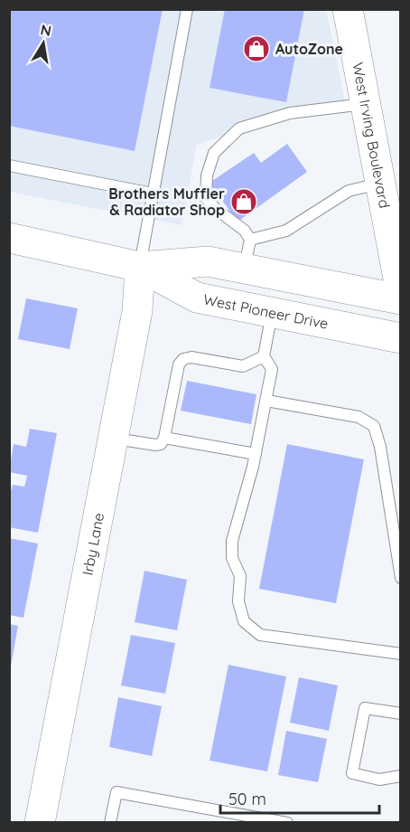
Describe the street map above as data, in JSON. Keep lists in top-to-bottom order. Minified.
{"streets":{"street":["West Irving Boulevard","West Pioneer Drive","Irby Lane"]},"crossings":[["West Pioneer Drive","Irby Lane"]],"places":{"shop":["AutoZone","Brothers Muffler & Radiator Shop"]},"scale_bar":"50 m","north":"top"}
